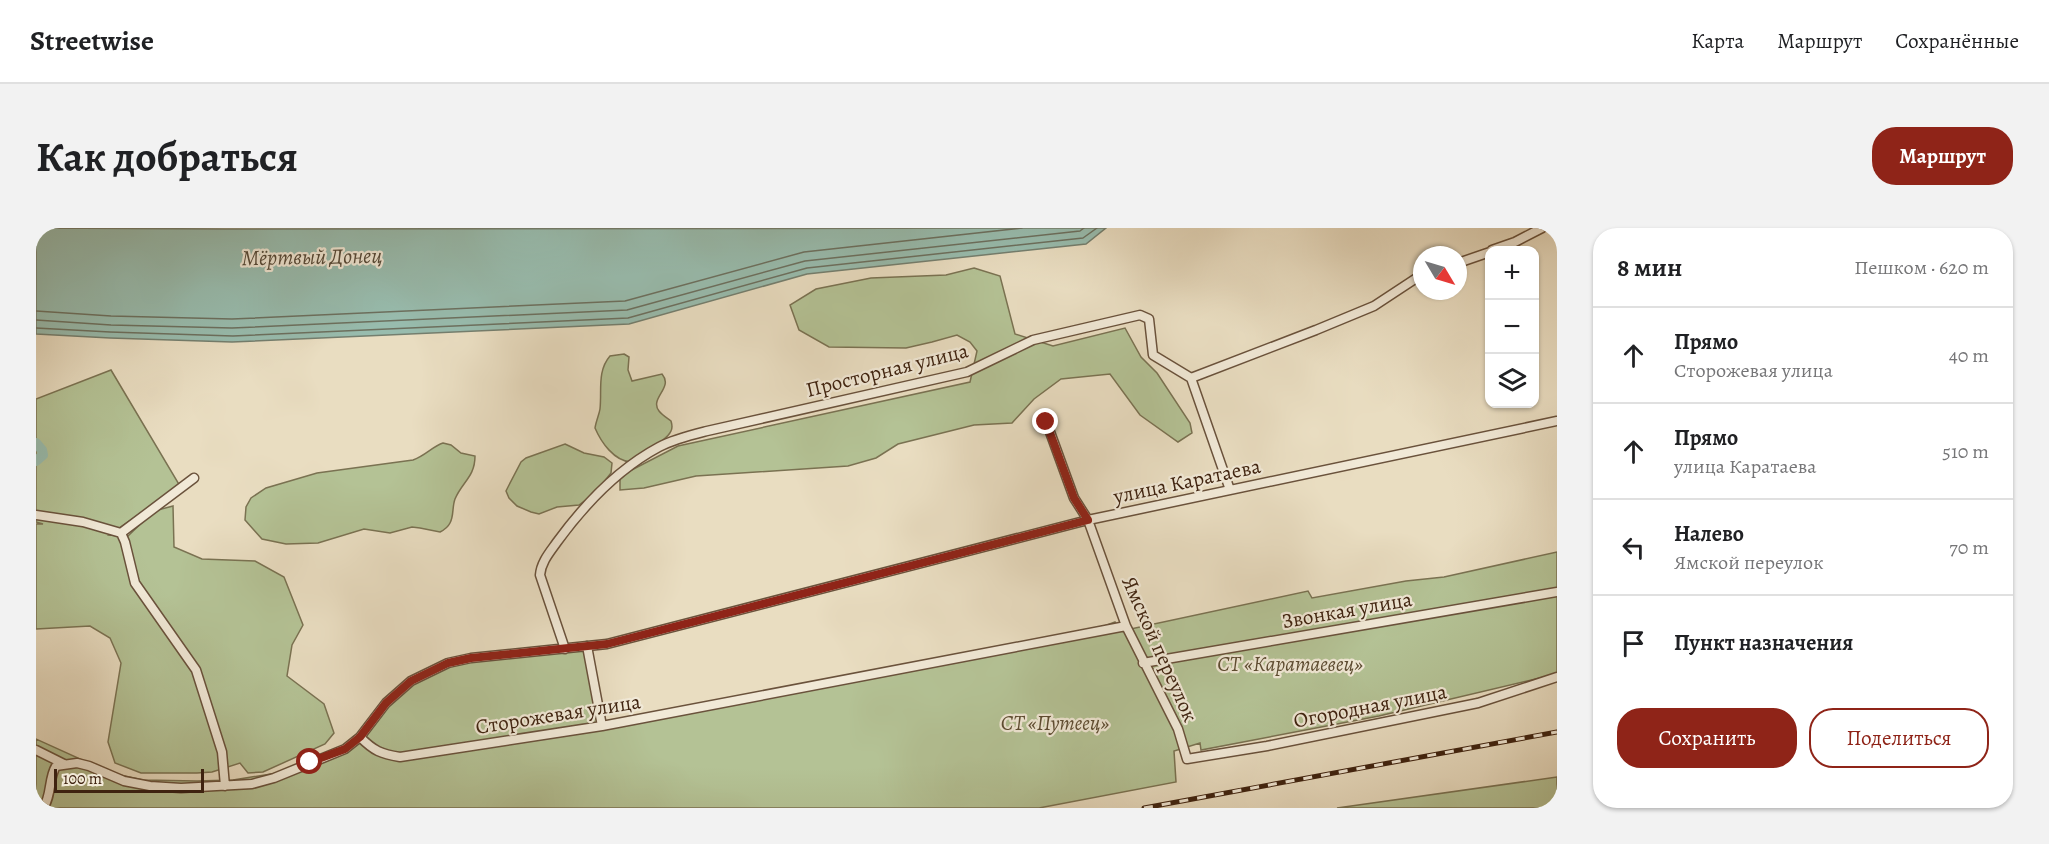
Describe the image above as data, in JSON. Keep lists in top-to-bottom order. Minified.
{"streets":{"street":["Просторная улица","улица Каратаева","Звонкая улица","Ямской переулок","Огородная улица","Сторожевая улица"]},"crossings":[["Просторная улица","улица Каратаева"],["улица Каратаева","Ямской переулок"],["улица Каратаева","Сторожевая улица"],["Звонкая улица","Ямской переулок"],["Ямской переулок","Огородная улица"],["Ямской переулок","Сторожевая улица"]],"water":["Мёртвый Донец"],"parks":["СТ «Каратаевец»","СТ «Путеец»"],"scale_bar":"100 m","north":"bottom right","page":{"header":"Streetwise","nav":["Карта","Маршрут","Сохранённые"],"buttons":["Маршрут",["Сохранить","Поделиться"]],"title":"Как добраться","heading":["8 мин","Пешком · 620 m"],"map_buttons":["+","−"],"list":[["Прямо","Сторожевая улица","40 m"],["Прямо","улица Каратаева","510 m"],["Налево","Ямской переулок","70 m"],"Пункт назначения"],"scale":"100 m"}}
